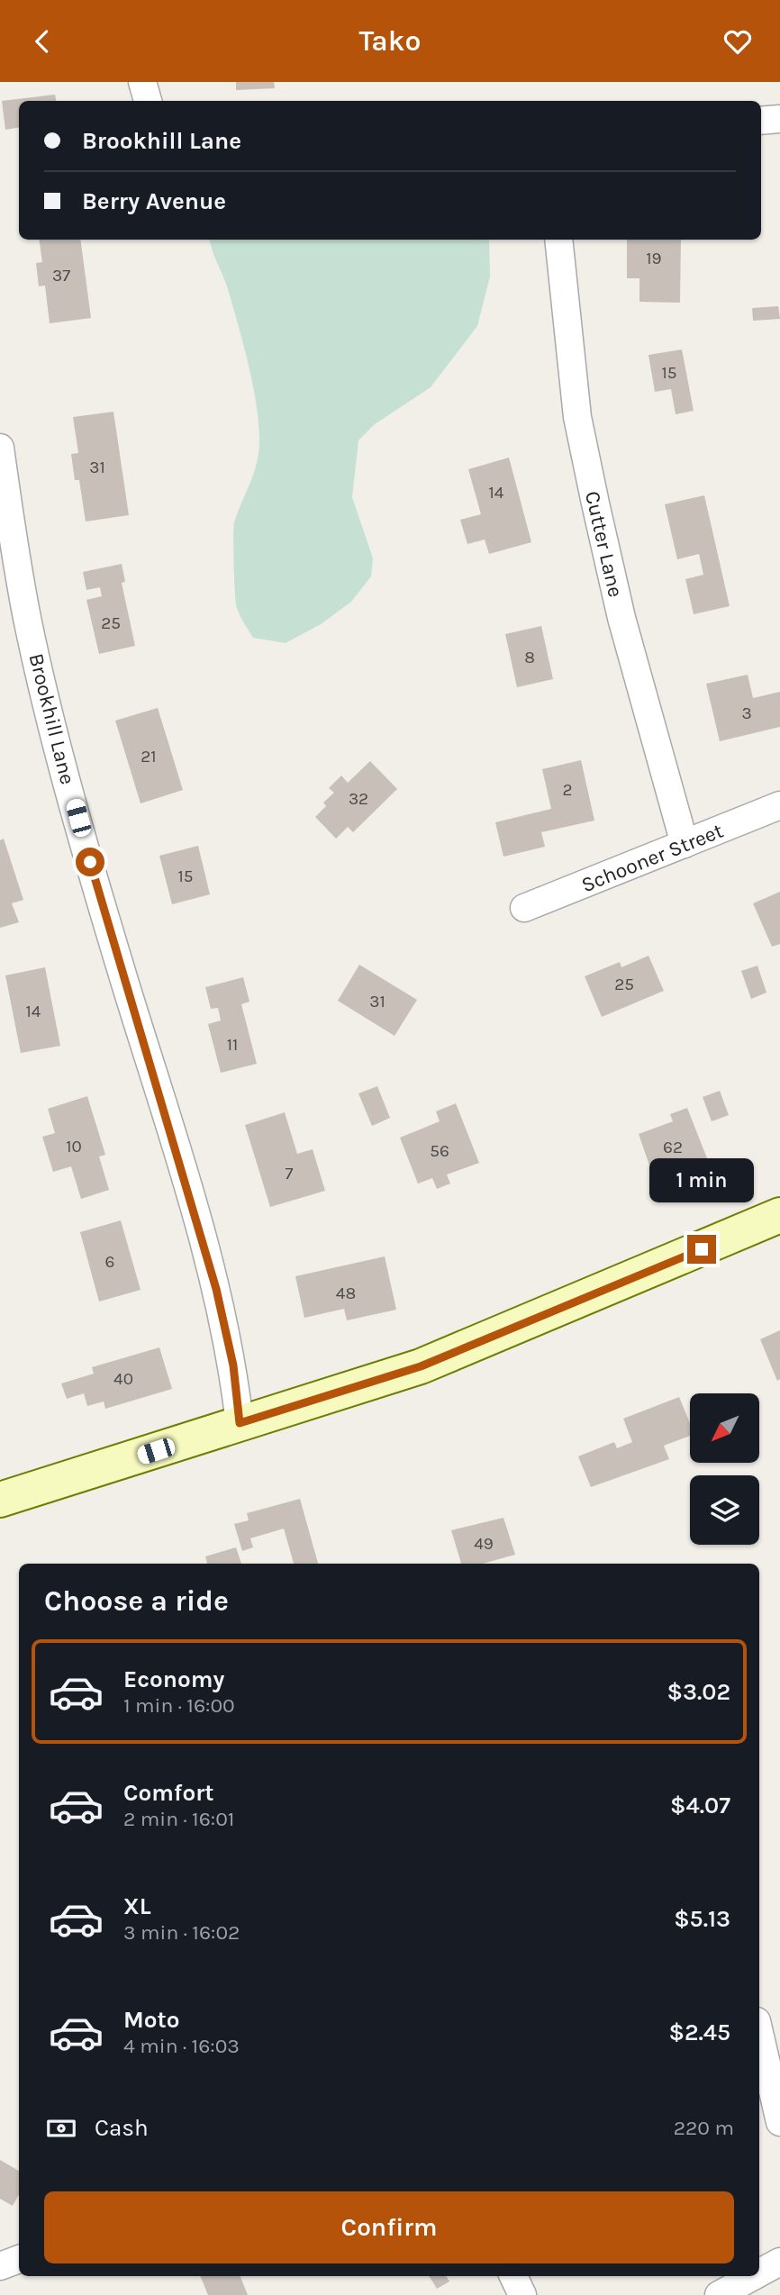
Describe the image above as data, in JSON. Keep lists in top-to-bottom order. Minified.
{"streets":{"street":["Cutter Lane","Brookhill Lane","Schooner Street"]},"crossings":[["Cutter Lane","Schooner Street"]],"house_numbers":["19","37","15","31","14","25","8","3","21","2","32","15","25","31","14","11","10","62","56","7","6","48","40","49"],"north":"bottom left","page":{"header":"Tako","banner":["Brookhill Lane","Berry Avenue"],"bubble":"1 min","heading":"Choose a ride","list":[{"name":"Economy","note":"1 min · 16:00","value":"$3.02"},{"name":"Comfort","note":"2 min · 16:01","value":"$4.07"},{"name":"XL","note":"3 min · 16:02","value":"$5.13"},{"name":"Moto","note":"4 min · 16:03","value":"$2.45"}],"pay":["Cash","220 m"],"buttons":"Confirm"}}
